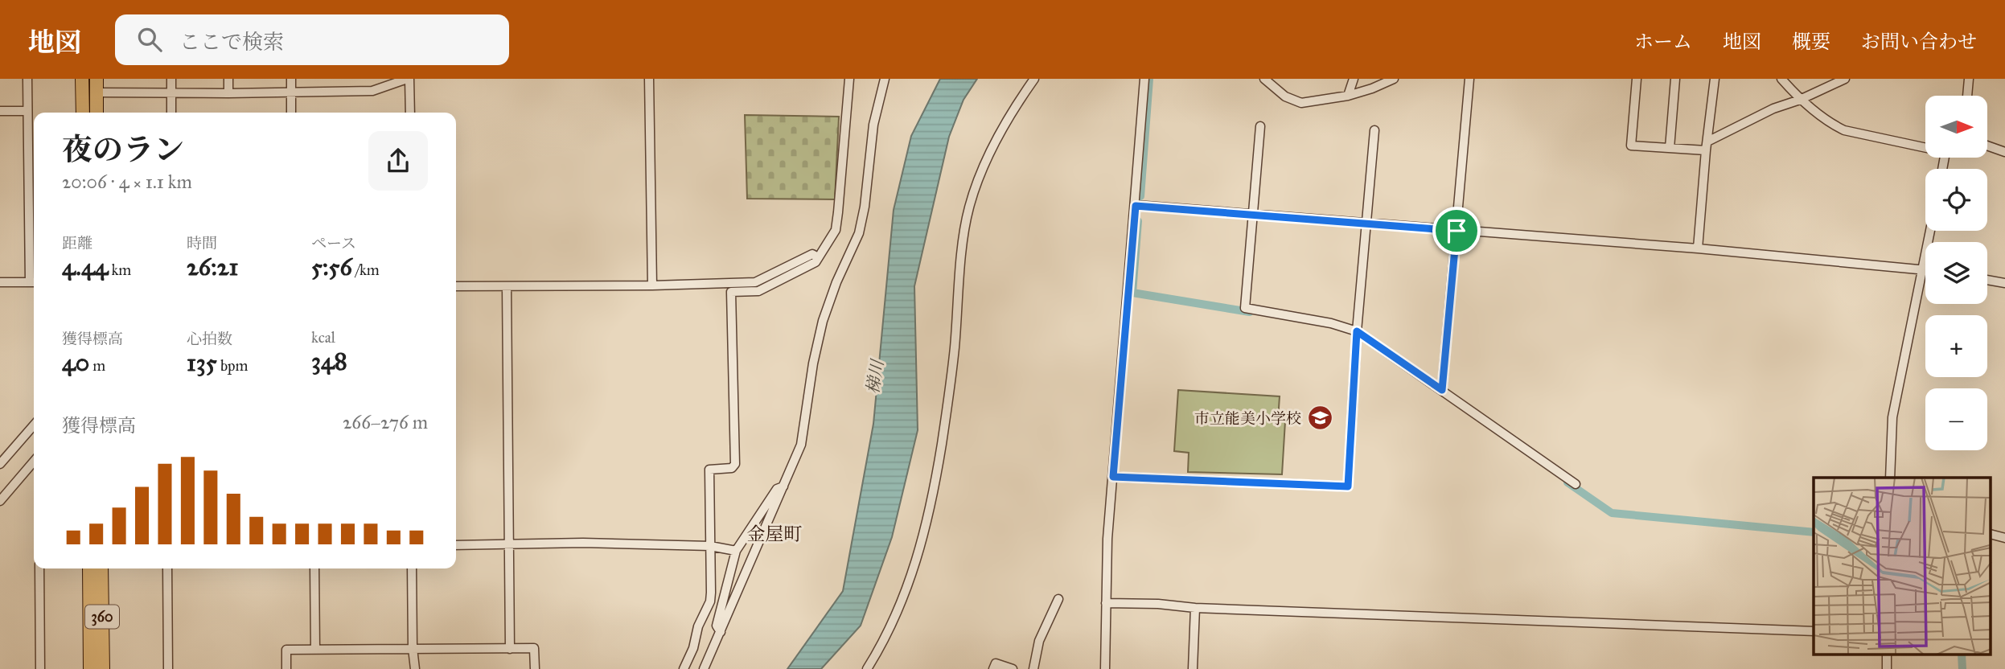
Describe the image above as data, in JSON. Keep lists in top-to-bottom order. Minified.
{"streets":{"highway":["360"]},"districts":["金屋町"],"water":["梯川"],"places":{"school or university":["市立能美小学校"]},"north":"right","page":{"header":"地図","search":"ここで検索","nav":["ホーム","地図","概要","お問い合わせ"],"map_buttons":["+","−"],"heading":["夜のラン","20:06 · 4 × 1.1 km"],"stats":[["距離","4.44 km"],["時間","26:21"],["ペース","5:56 /km"],["獲得標高","40 m"],["心拍数","135 bpm"],["kcal","348"]],"chart":["獲得標高","266–276 m"]}}
